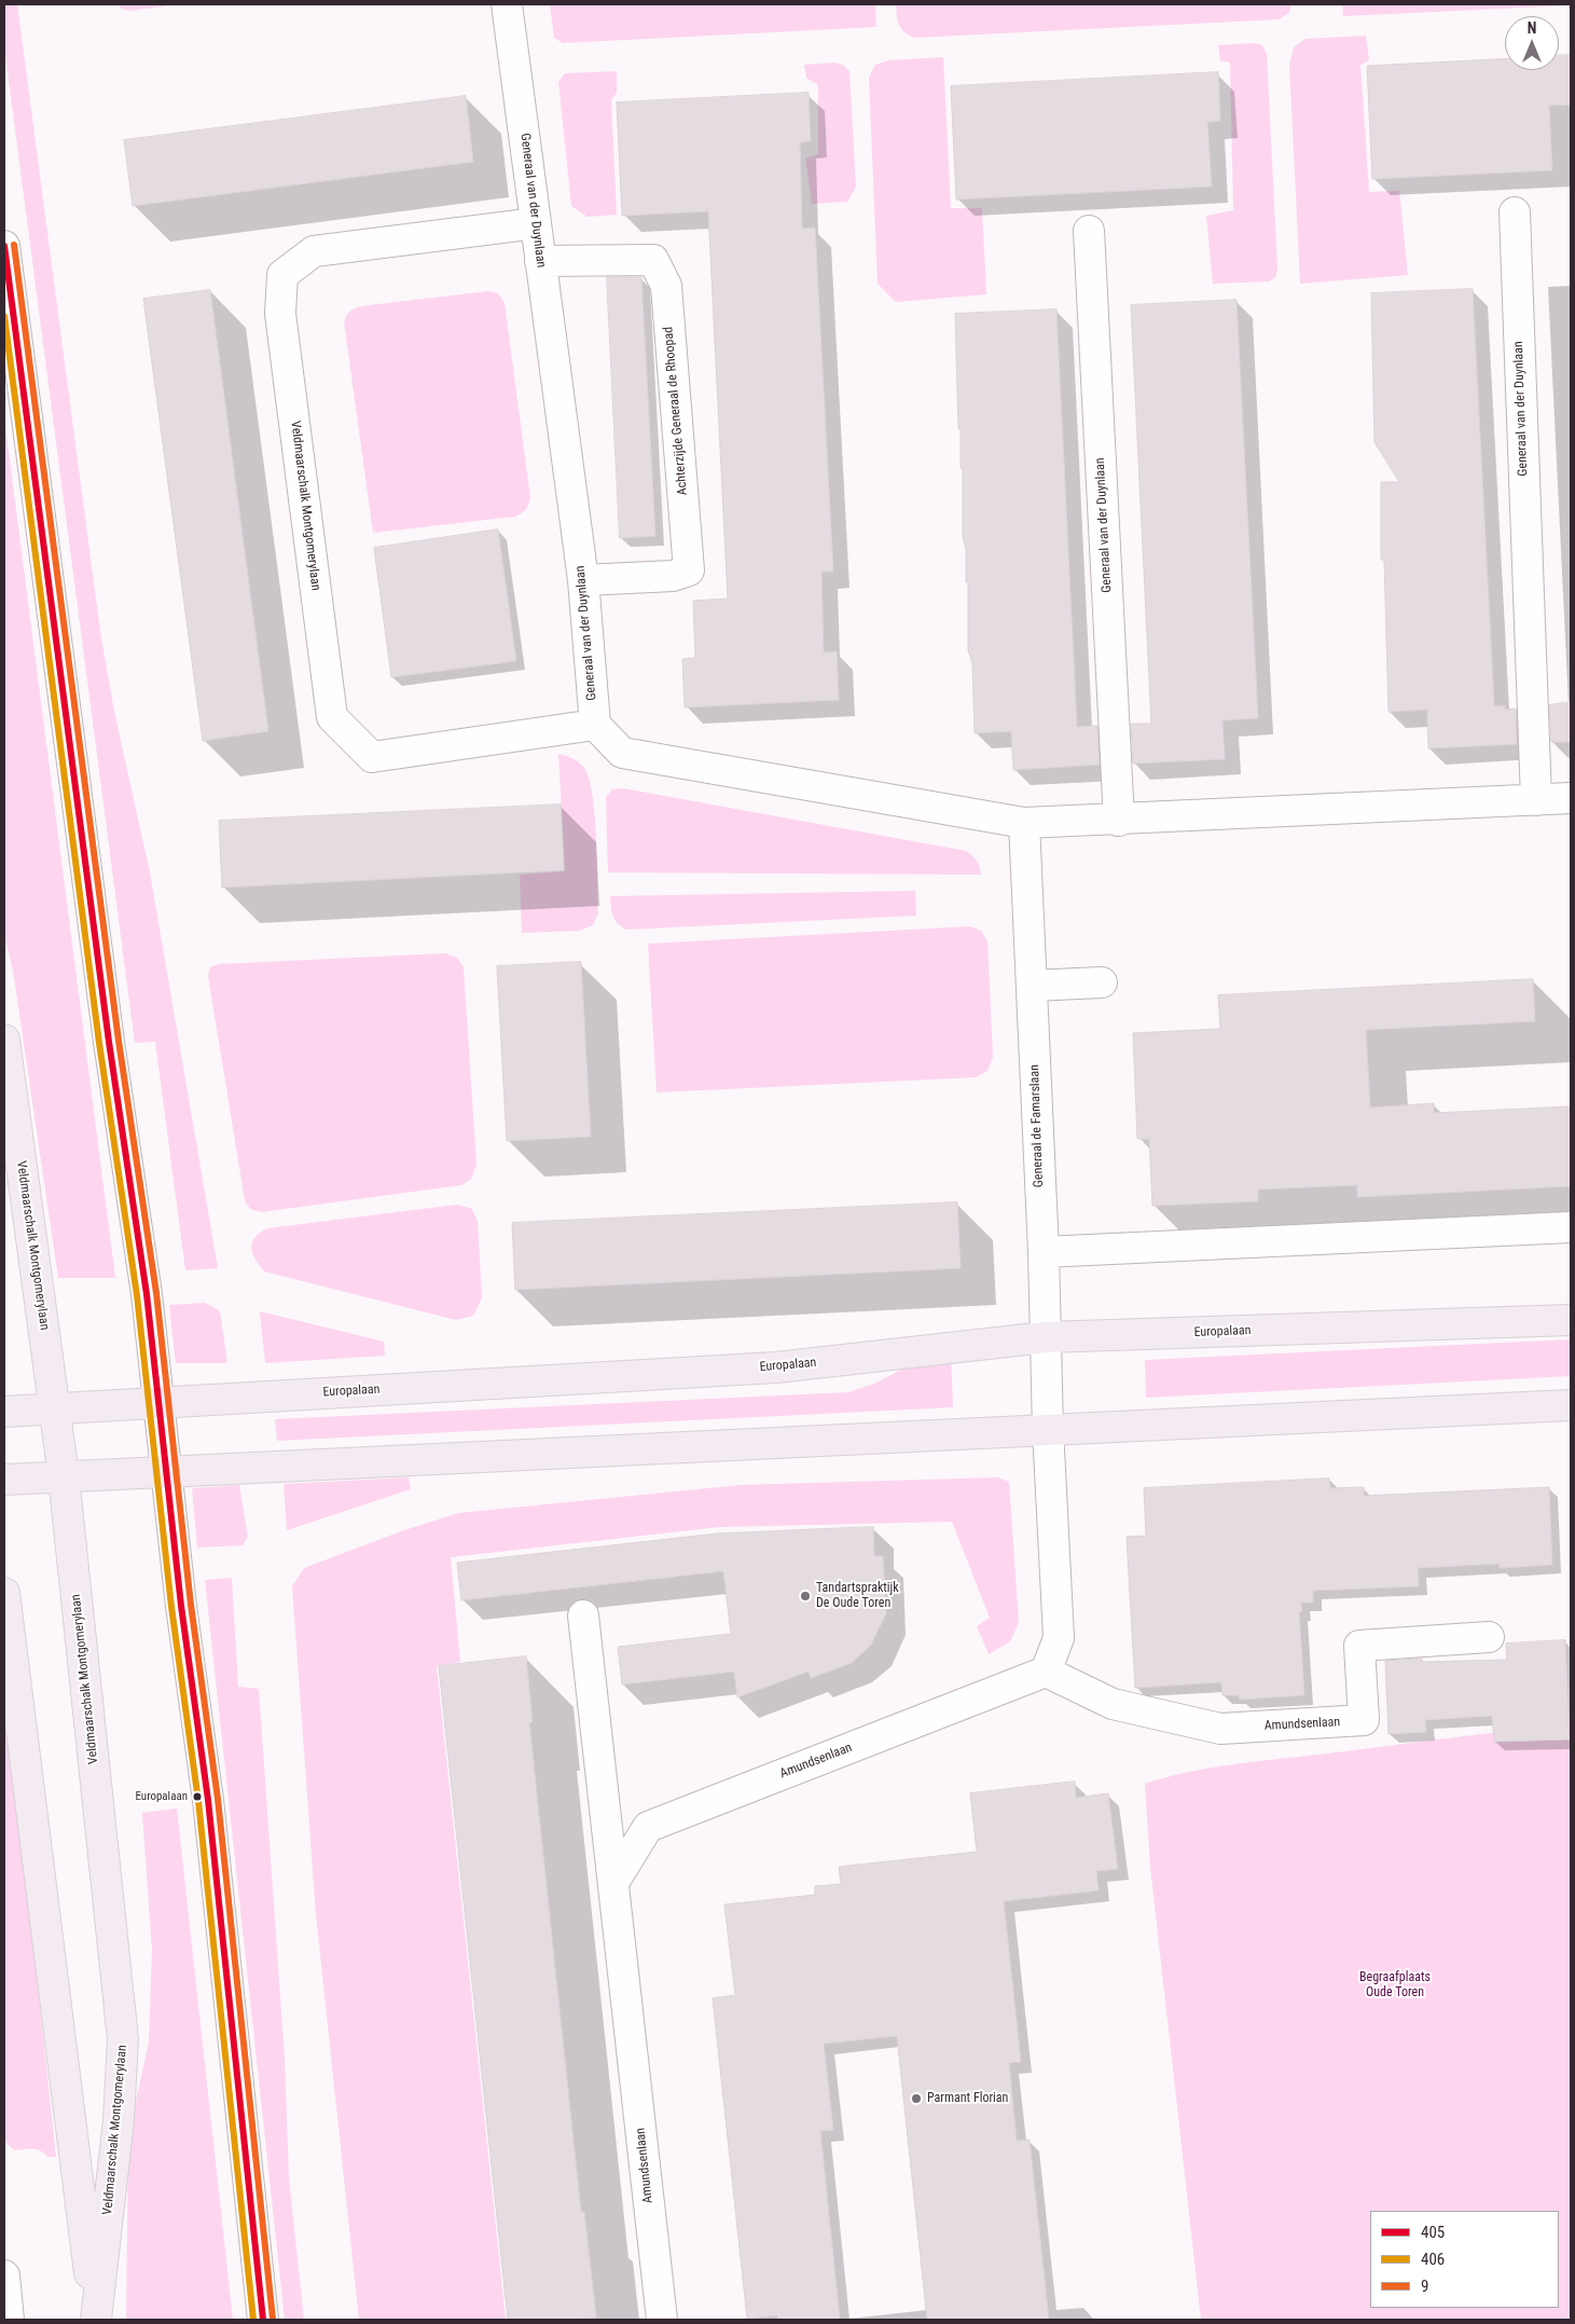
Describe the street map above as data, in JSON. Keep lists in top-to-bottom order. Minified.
{"streets":{"main road":["Veldmaarschalk Montgomerylaan","Europalaan"],"street":["Generaal van der Duynlaan","Achterzijde Generaal de Rhoopad","Generaal de Famarslaan","Amundsenlaan"]},"crossings":[["Generaal van der Duynlaan","Achterzijde Generaal de Rhoopad"],["Generaal van der Duynlaan","Veldmaarschalk Montgomerylaan"],["Veldmaarschalk Montgomerylaan","Europalaan"],["Generaal de Famarslaan","Europalaan"]],"parks":["Begraafplaats Oude Toren"],"places":["Tandartspraktijk De Oude Toren","Europalaan","Parmant Florian"],"lines":["transit line 9","transit line 405","transit line 406"],"legend":["405","406","9"],"north":"top"}
